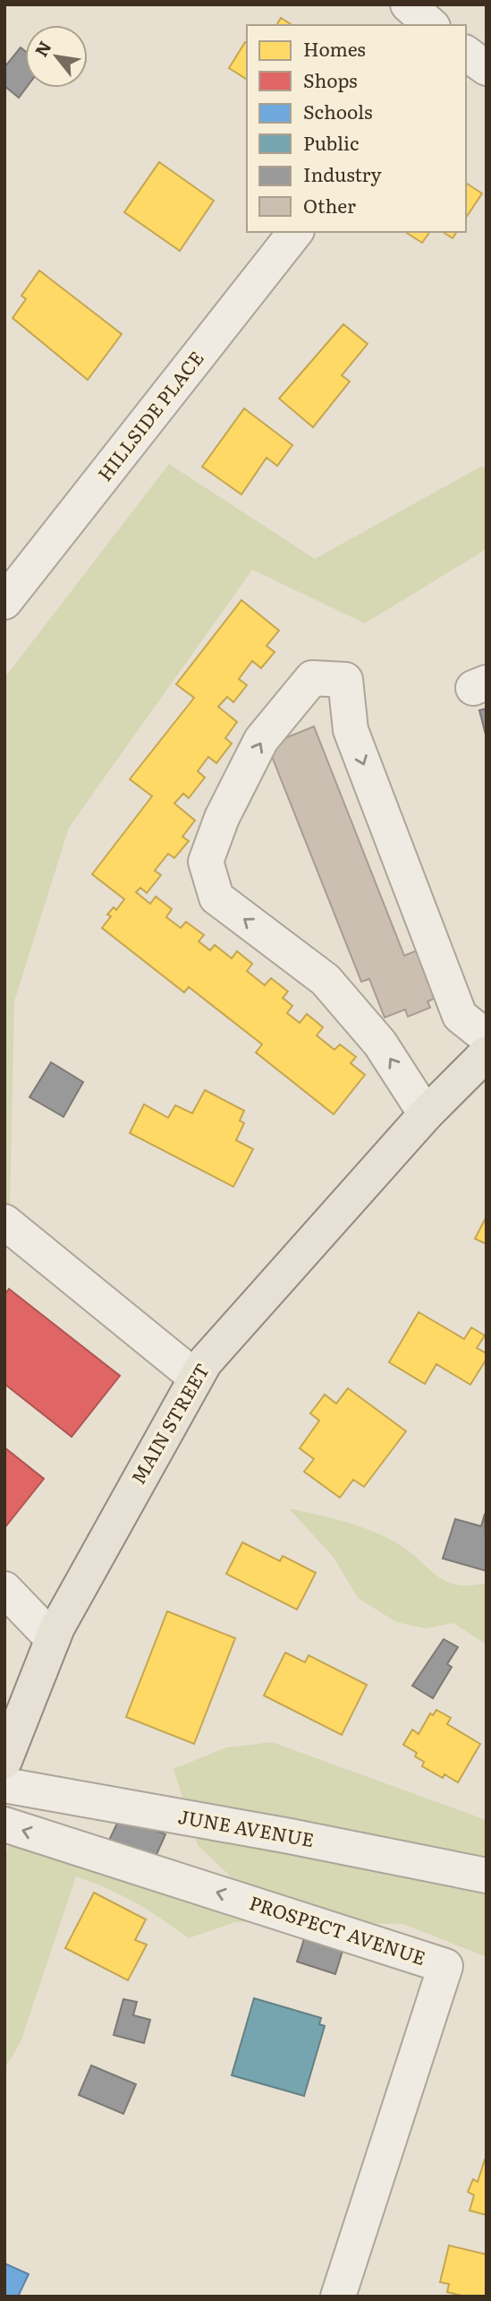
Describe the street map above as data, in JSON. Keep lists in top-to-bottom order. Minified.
{"streets":{"main road":["MAIN STREET"],"street":["HILLSIDE PLACE","JUNE AVENUE","PROSPECT AVENUE"]},"legend":["Homes","Shops","Schools","Public","Industry","Other"],"north":"top left"}
